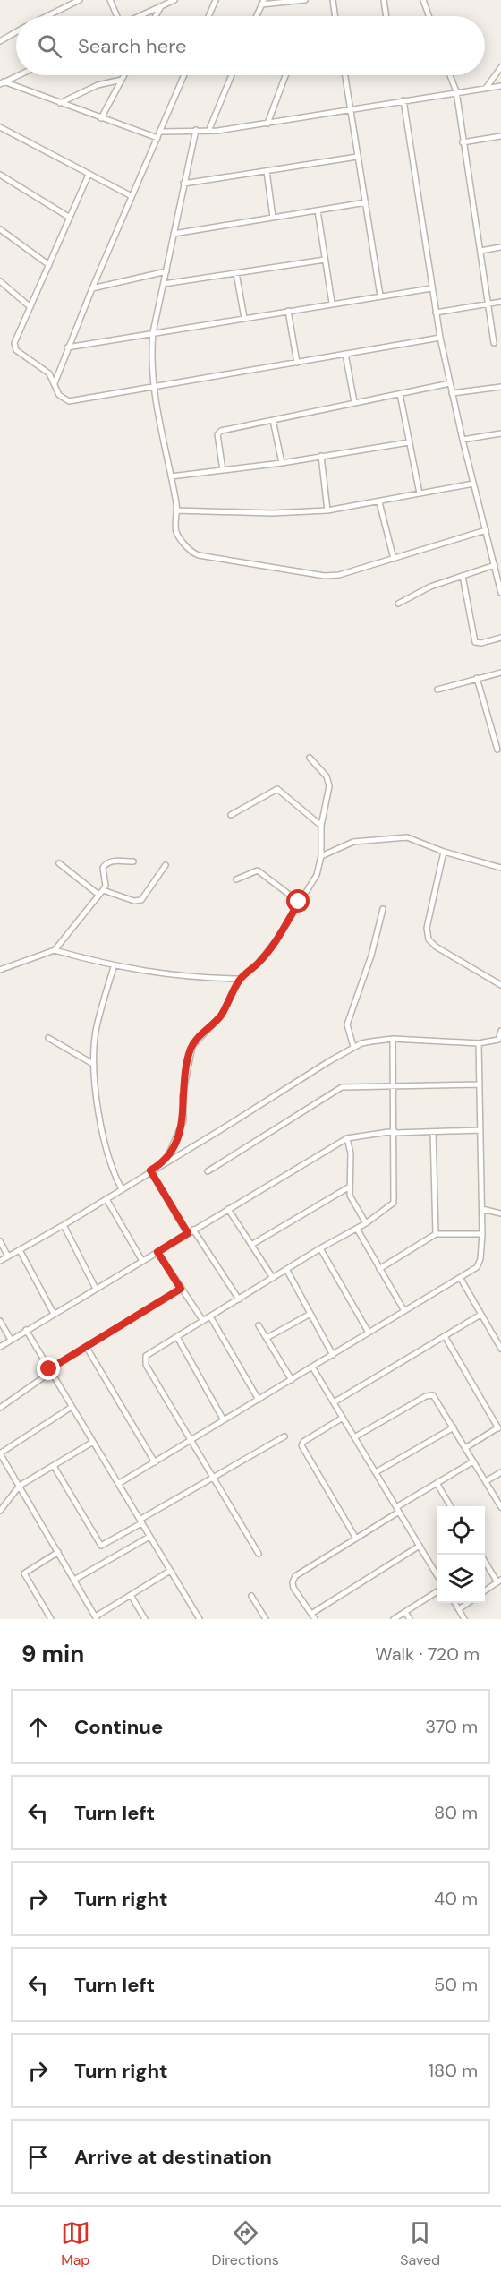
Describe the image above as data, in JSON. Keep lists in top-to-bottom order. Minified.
{"page":{"search":"Search here","heading":["9 min","Walk · 720 m"],"list":[["Continue","370 m"],["Turn left","80 m"],["Turn right","40 m"],["Turn left","50 m"],["Turn right","180 m"],"Arrive at destination"],"nav":["Map","Directions","Saved"]}}
